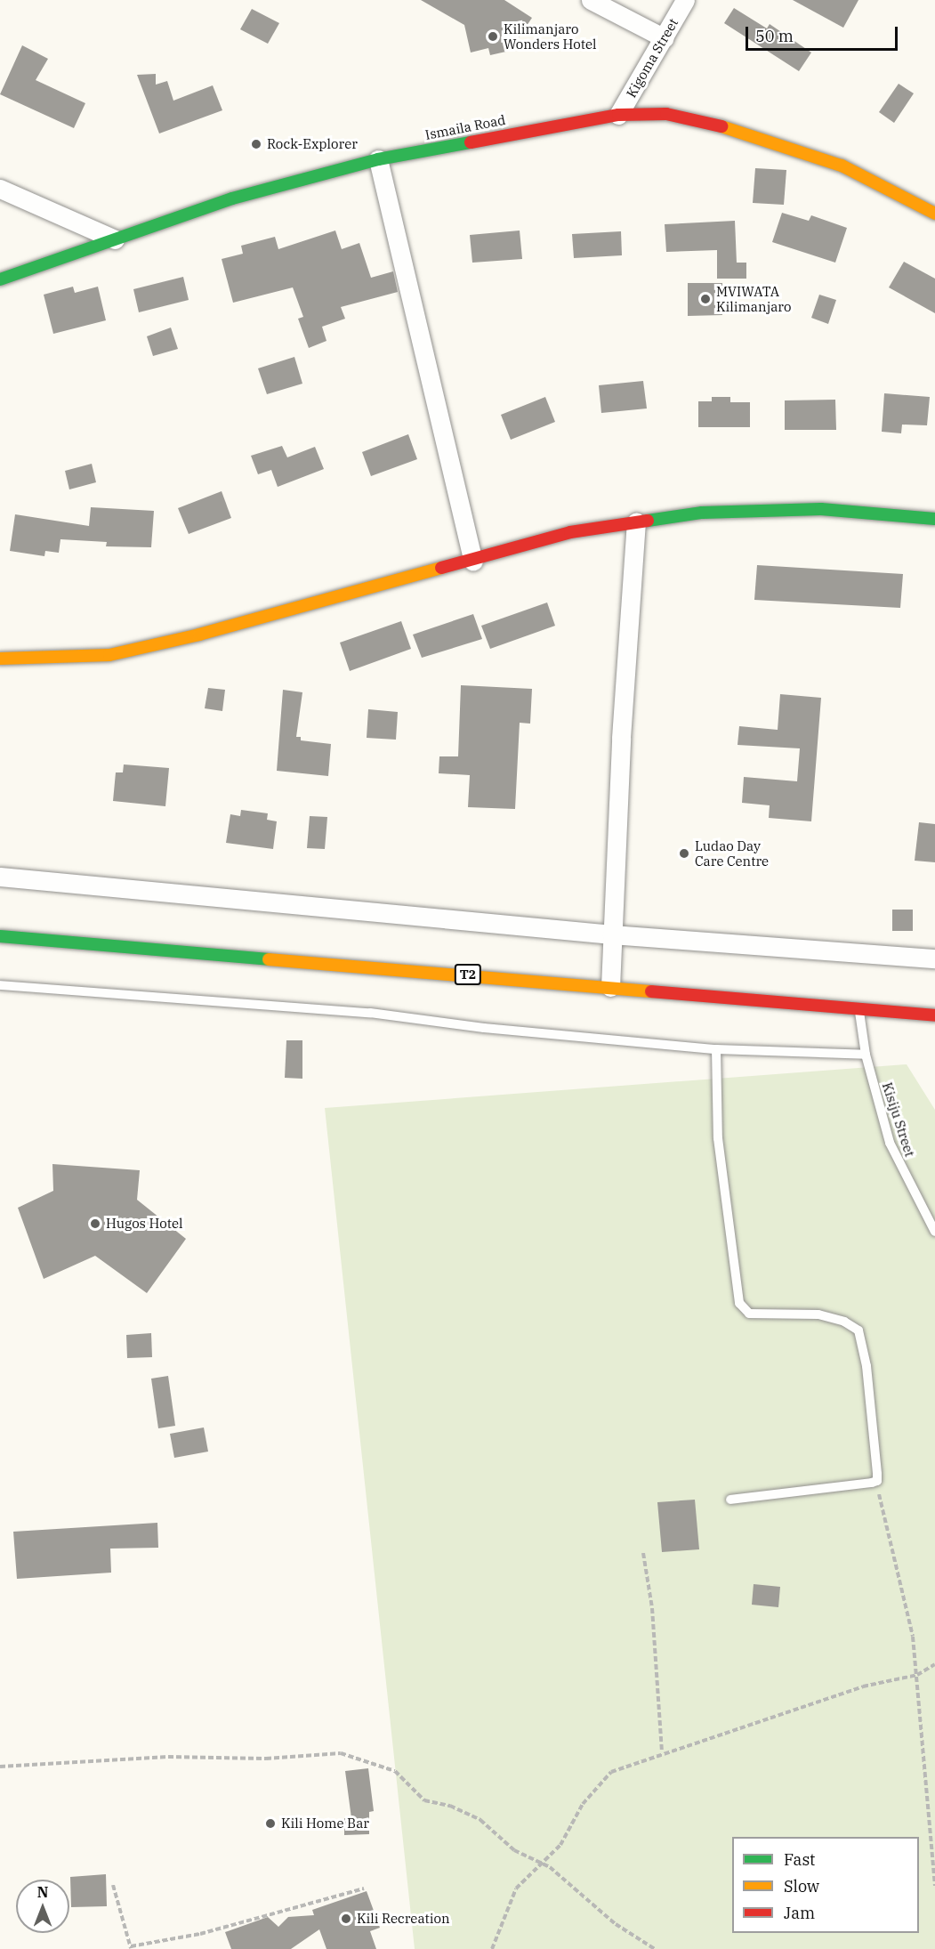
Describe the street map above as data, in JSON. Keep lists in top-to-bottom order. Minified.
{"streets":{"main road":["Ismaila Road","T2"],"street":["Kigoma Street"],"lane":["Kisiju Street"]},"crossings":[["Kigoma Street","Ismaila Road"],["T2","Kisiju Street"]],"places":["Kilimanjaro Wonders Hotel","Rock-Explorer","MVIWATA Kilimanjaro","Ludao Day Care Centre","Hugos Hotel","Kili Home Bar","Kili Recreation"],"legend":["Fast","Slow","Jam"],"scale_bar":"50 m","north":"top"}
